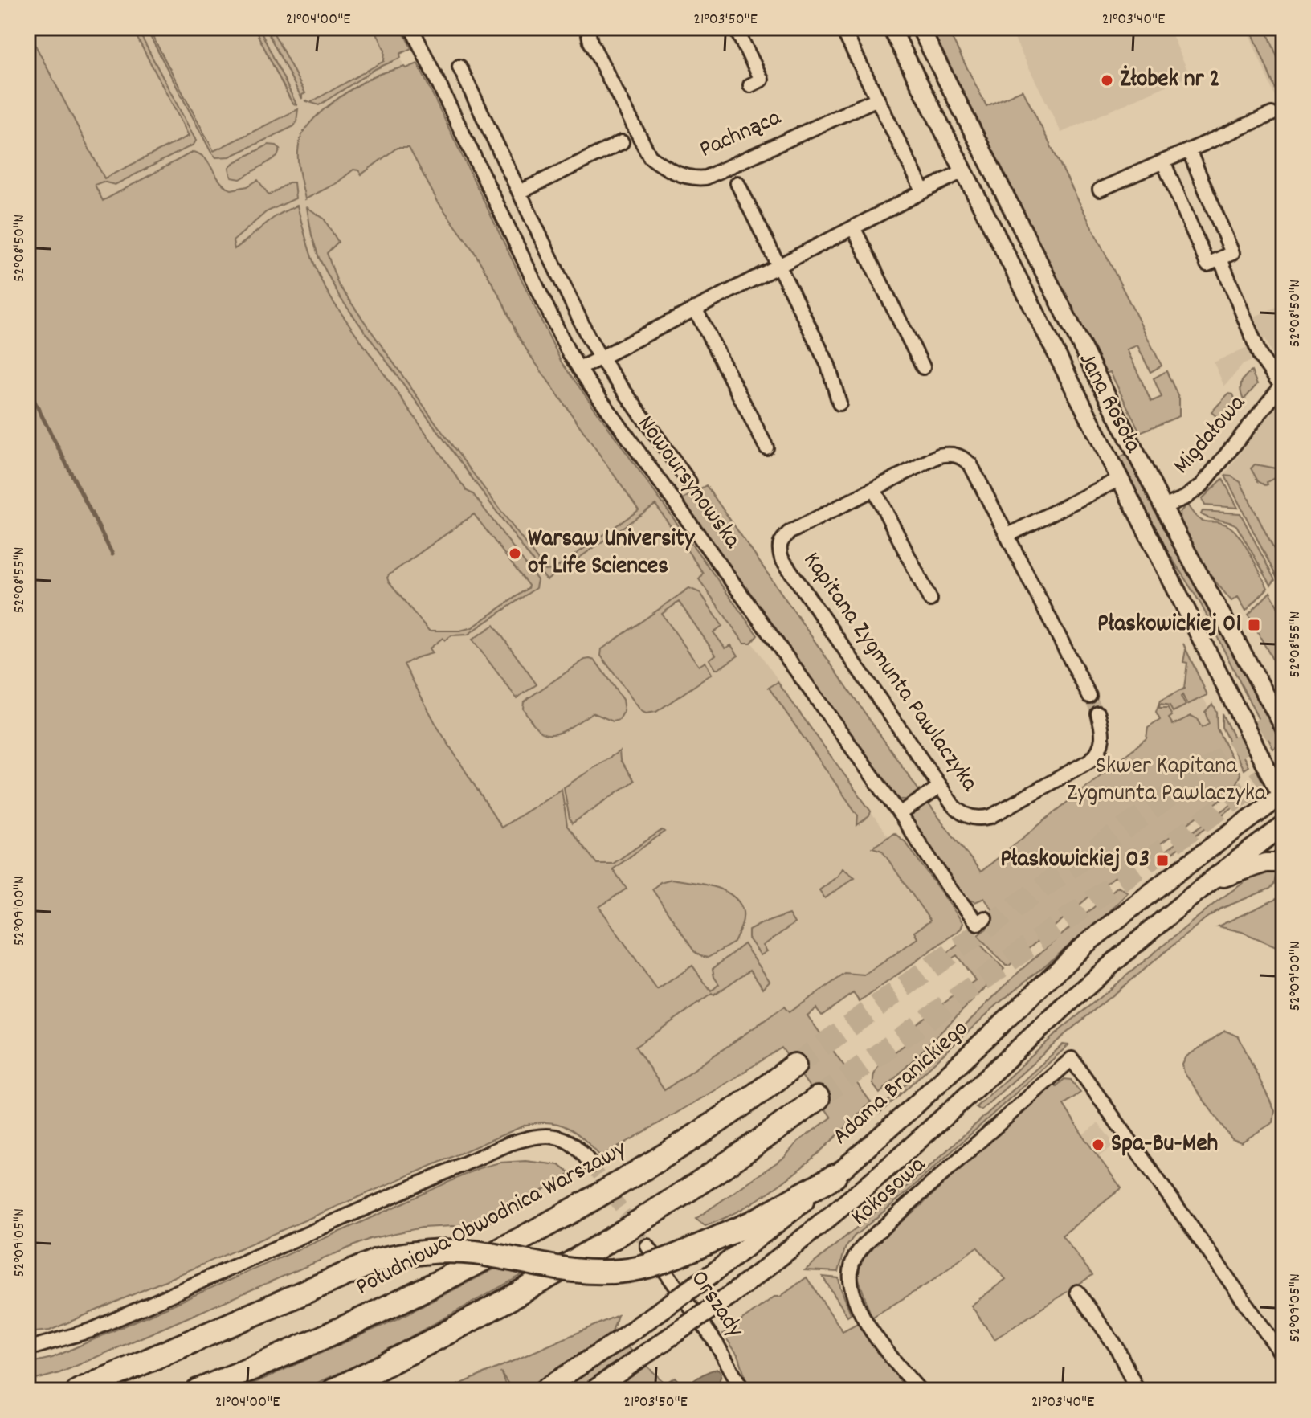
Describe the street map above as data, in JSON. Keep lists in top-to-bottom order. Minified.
{"streets":{"highway":["Południowa Obwodnica Warszawy"],"main road":["Adama Branickiego"],"street":["Pachnąca","Jana Rosoła","Migdałowa","Nowoursynowska","Kapitana Zygmunta Pawlaczyka","Kokosowa","Orszady"]},"crossings":[["Jana Rosoła","Migdałowa"],["Jana Rosoła","Adama Branickiego"]],"parks":["Skwer Kapitana Zygmunta Pawlaczyka"],"places":{"other":["Żłobek nr 2","Warsaw University of Life Sciences","Spa-Bu-Meh"],"transit":["Płaskowickiej 01","Płaskowickiej 03"]},"coordinates":["21°04'00\"E","21°03'50\"E","21°03'40\"E","52°08'50\"N","52°08'55\"N","52°09'00\"N","52°09'05\"N"]}
